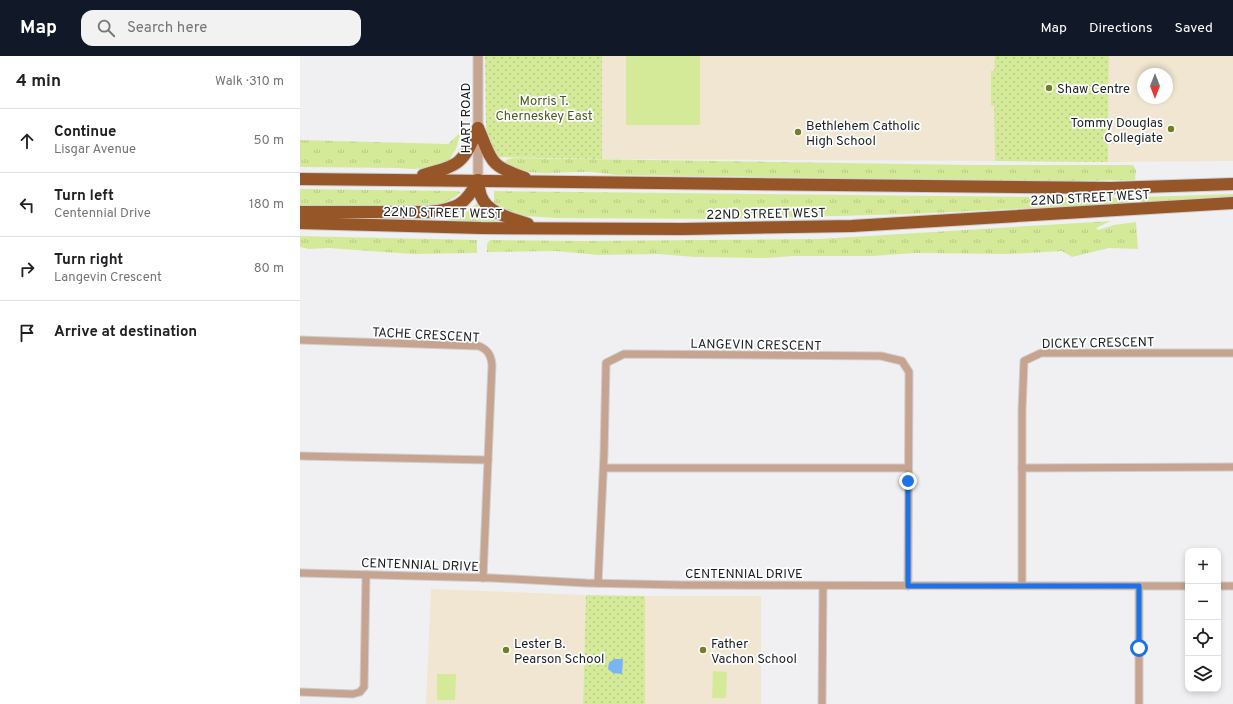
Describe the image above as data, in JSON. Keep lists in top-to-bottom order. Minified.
{"streets":{"highway":["22ND STREET WEST"],"street":["HART ROAD","TACHE CRESCENT","DICKEY CRESCENT","LANGEVIN CRESCENT","CENTENNIAL DRIVE"]},"crossings":[["HART ROAD","22ND STREET WEST"],["TACHE CRESCENT","CENTENNIAL DRIVE"],["DICKEY CRESCENT","CENTENNIAL DRIVE"],["LANGEVIN CRESCENT","CENTENNIAL DRIVE"]],"parks":["Morris T. Cherneskey East"],"places":["Shaw Centre","Tommy Douglas Collegiate","Bethlehem Catholic High School","Lester B. Pearson School","Father Vachon School"],"north":"bottom","page":{"header":"Map","search":"Search here","nav":["Map","Directions","Saved"],"heading":["4 min","Walk · 310 m"],"list":[["Continue","Lisgar Avenue","50 m"],["Turn left","Centennial Drive","180 m"],["Turn right","Langevin Crescent","80 m"],"Arrive at destination"],"map_buttons":["+","−"]}}
